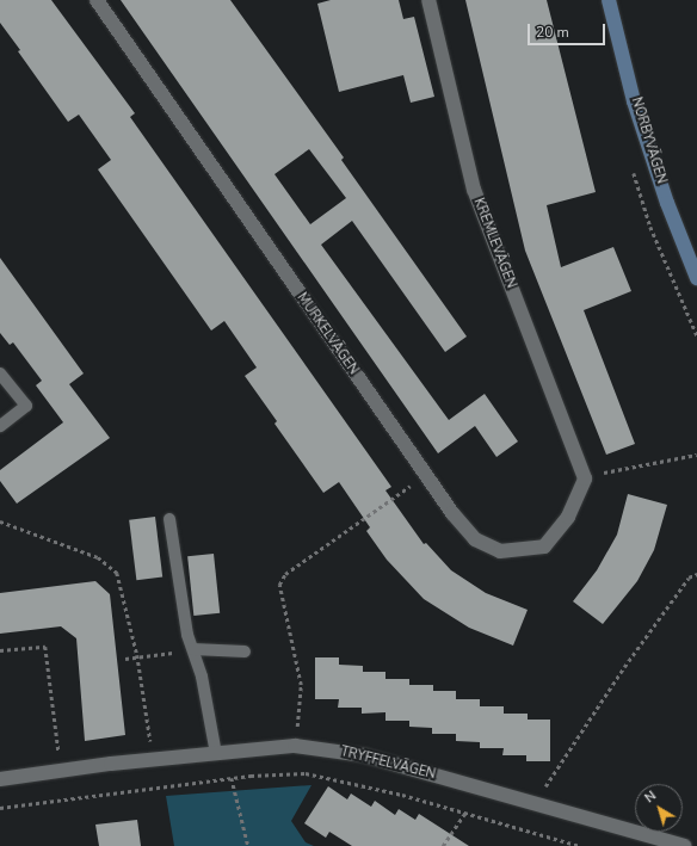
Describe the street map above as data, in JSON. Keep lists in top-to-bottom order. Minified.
{"streets":{"street":["NORBYVÄGEN","KREMLEVÄGEN","MURKELVÄGEN","TRYFFELVÄGEN"]},"crossings":[["KREMLEVÄGEN","MURKELVÄGEN"]],"scale_bar":"20 m","north":"top left"}
